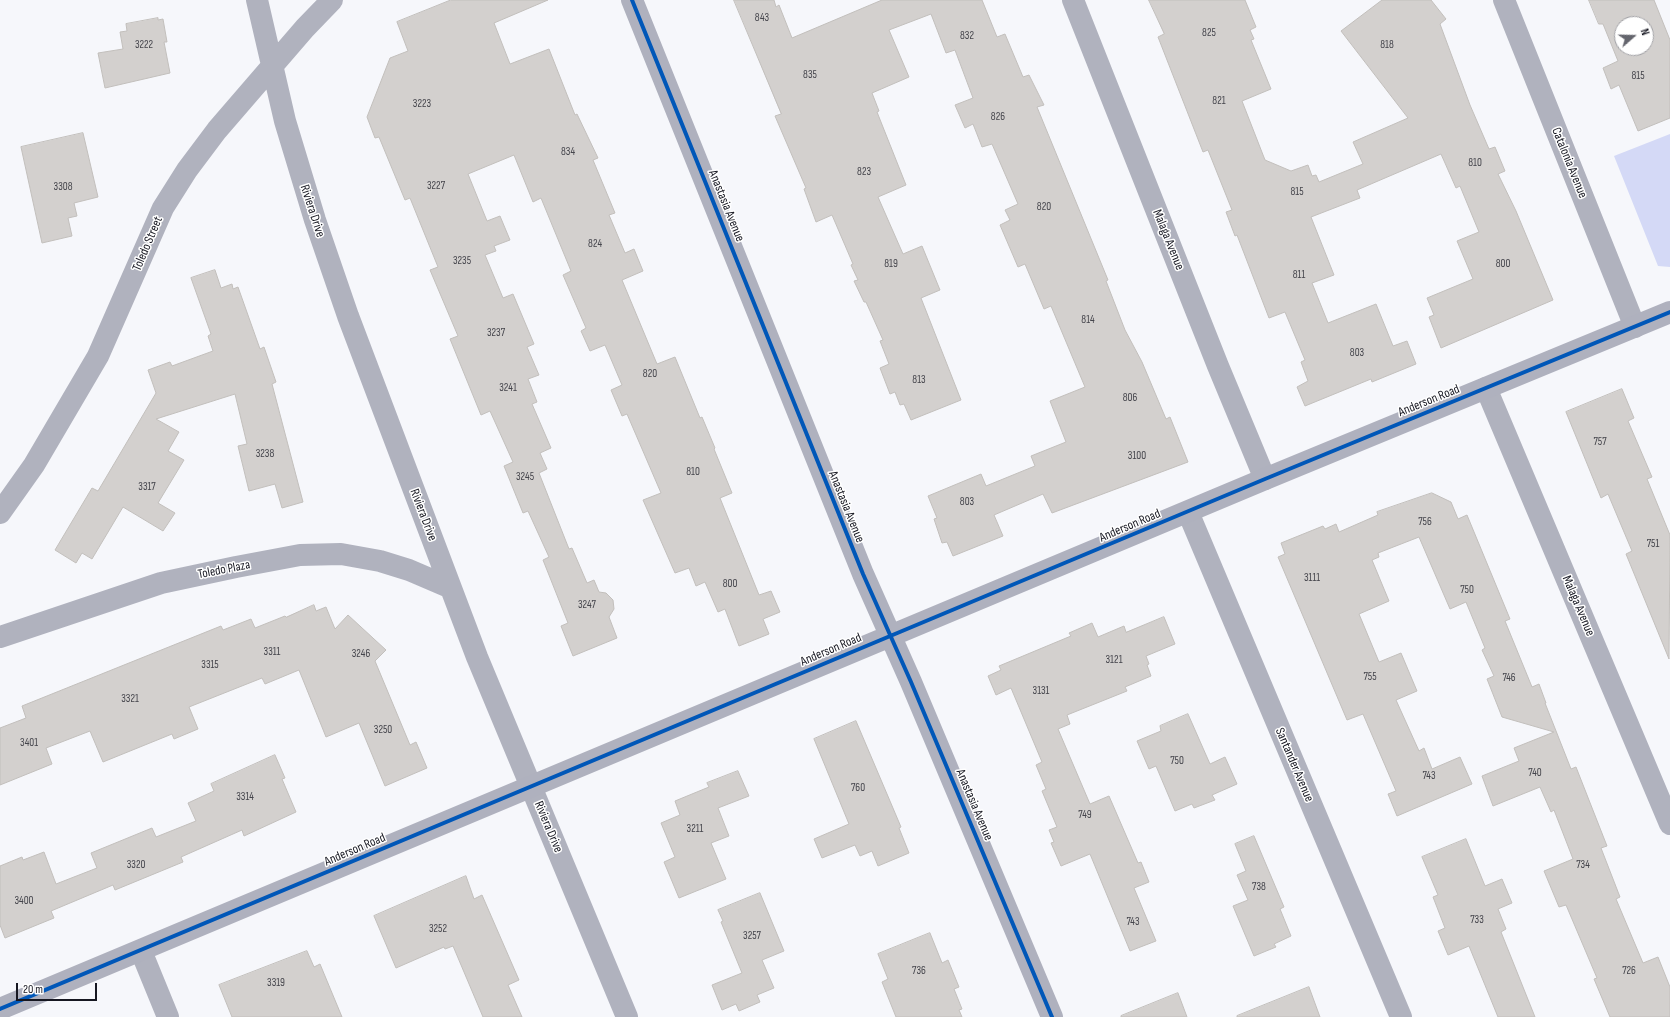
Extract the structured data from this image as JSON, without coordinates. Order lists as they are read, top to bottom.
{
  "streets": {
    "street": [
      "Catalonia Avenue",
      "Anastasia Avenue",
      "Riviera Drive",
      "Malaga Avenue",
      "Toledo Street",
      "Anderson Road",
      "Toledo Plaza",
      "Santander Avenue"
    ]
  },
  "crossings": [
    ["Catalonia Avenue", "Anderson Road"],
    ["Anastasia Avenue", "Anderson Road"],
    ["Riviera Drive", "Toledo Street"],
    ["Riviera Drive", "Anderson Road"],
    ["Riviera Drive", "Toledo Plaza"],
    ["Malaga Avenue", "Anderson Road"],
    ["Anderson Road", "Santander Avenue"]
  ],
  "house_numbers": [
    "843",
    "825",
    "832",
    "3222",
    "818",
    "835",
    "815",
    "821",
    "3223",
    "826",
    "834",
    "810",
    "823",
    "3227",
    "3308",
    "815",
    "820",
    "824",
    "3235",
    "819",
    "800",
    "811",
    "814",
    "3237",
    "803",
    "820",
    "813",
    "3241",
    "806",
    "757",
    "3238",
    "3100",
    "810",
    "3245",
    "3317",
    "803",
    "756",
    "751",
    "3111",
    "800",
    "750",
    "3247",
    "3311",
    "3246",
    "3121",
    "3315",
    "755",
    "746",
    "3131",
    "3321",
    "3250",
    "3401",
    "750",
    "740",
    "743",
    "760",
    "3314",
    "749",
    "3211",
    "3320",
    "734",
    "738",
    "3400",
    "733",
    "743",
    "3252",
    "3257",
    "736",
    "726",
    "3319"
  ],
  "scale_bar": "20 m",
  "north": "right"
}
